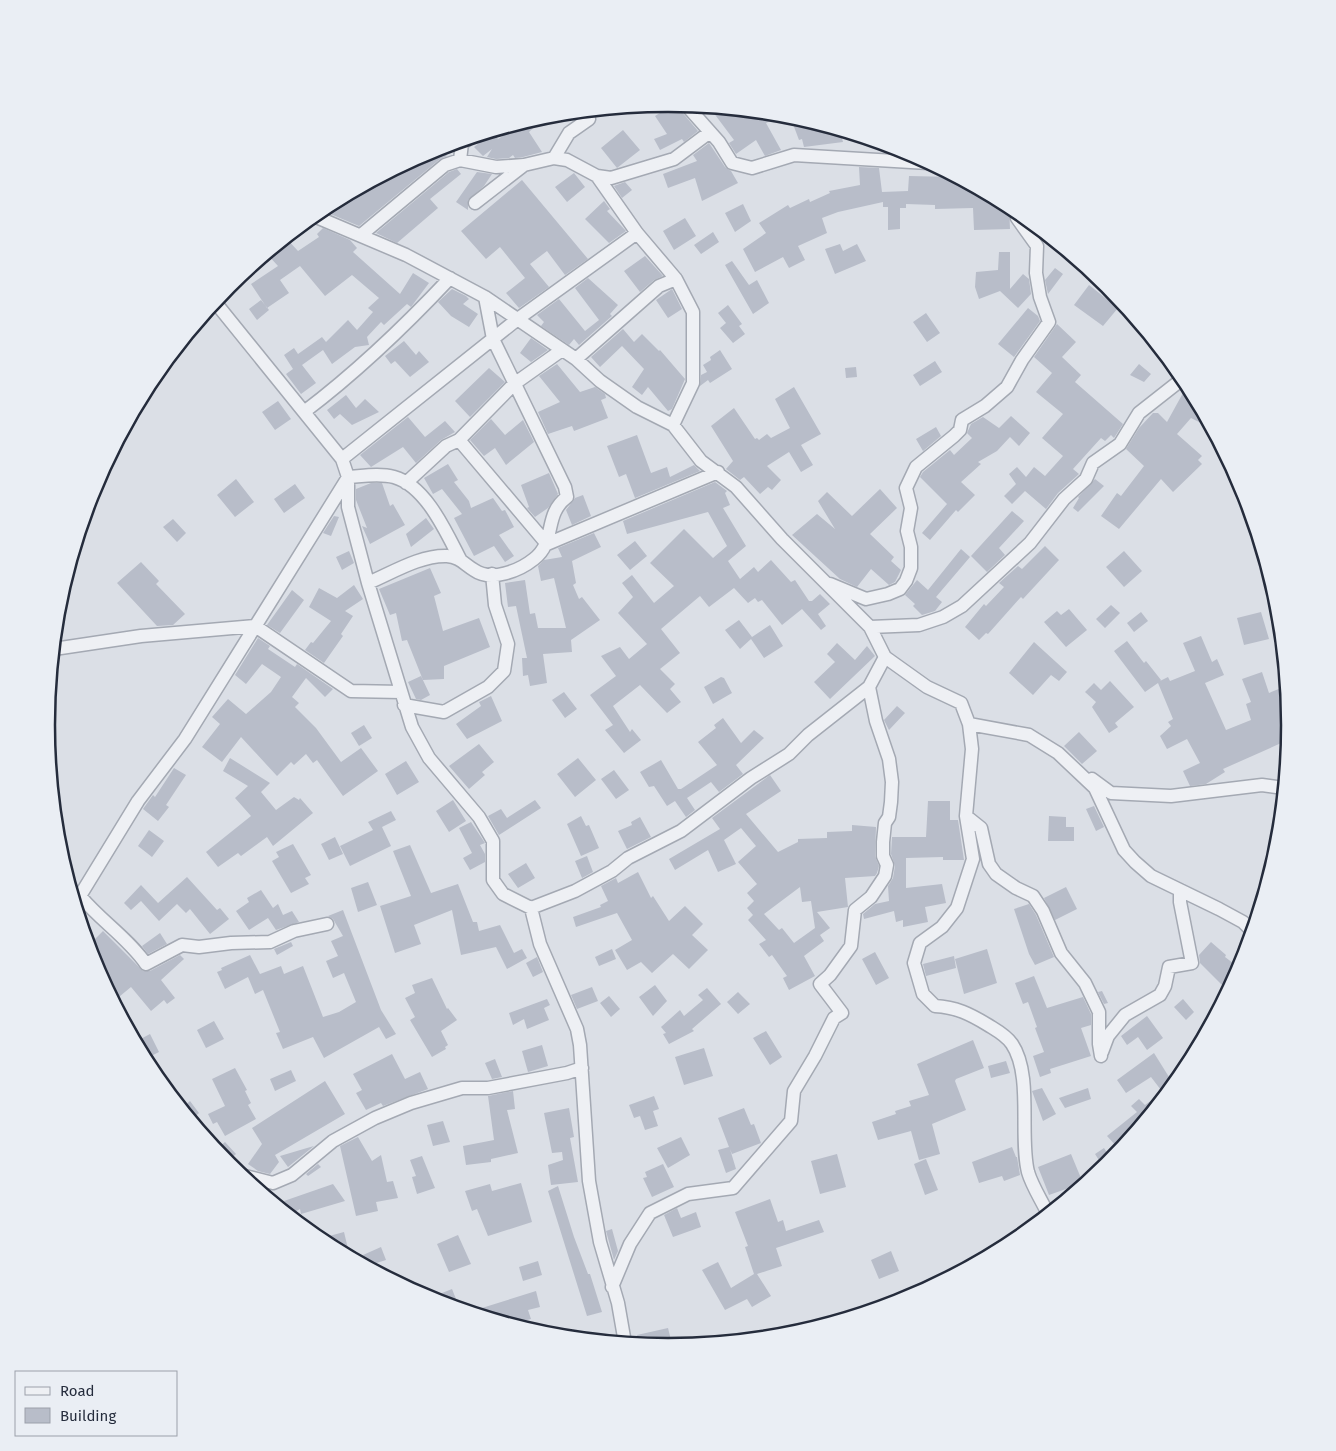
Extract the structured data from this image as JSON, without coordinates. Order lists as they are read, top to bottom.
{
  "legend": ["Road", "Building"]
}
